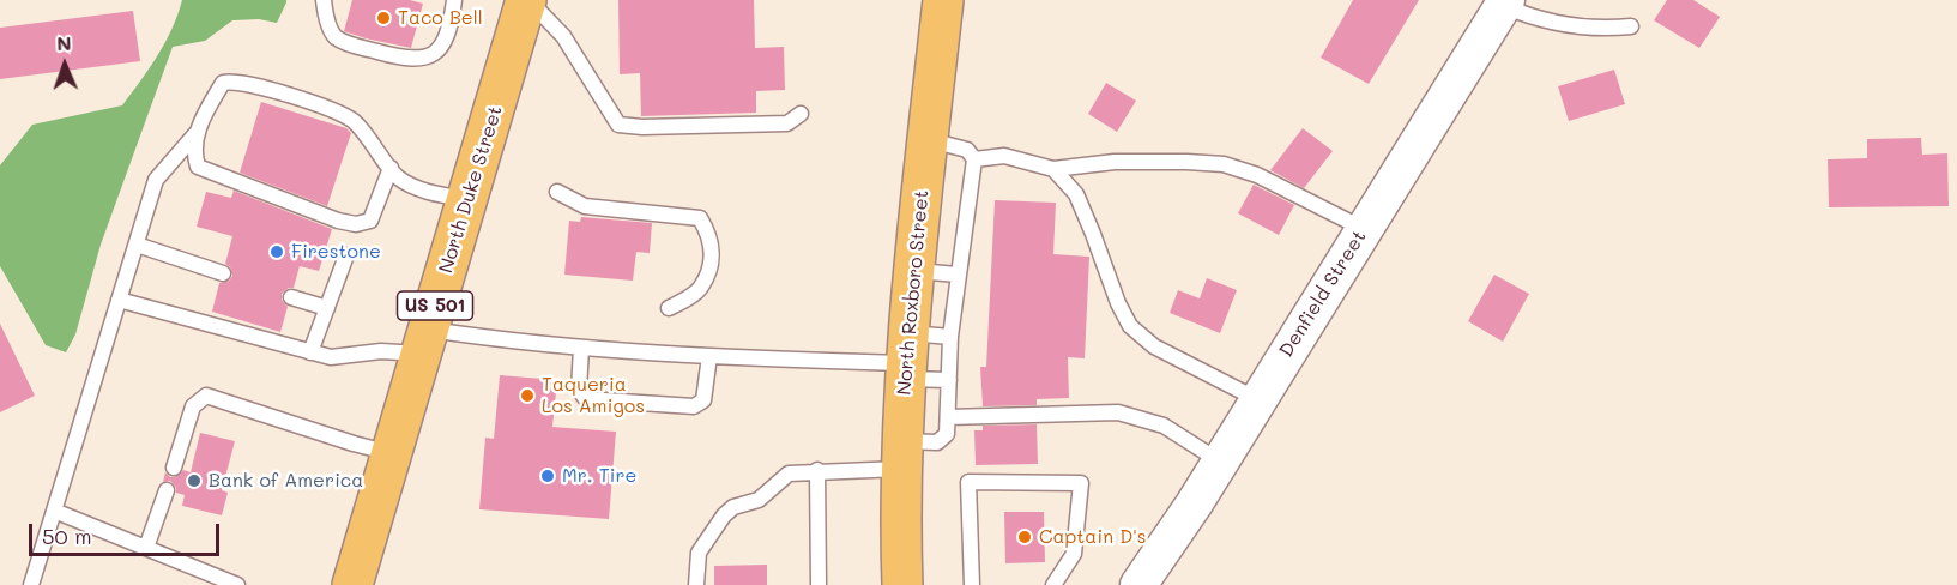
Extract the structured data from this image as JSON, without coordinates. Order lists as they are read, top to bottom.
{
  "streets": {
    "main road": ["North Duke Street", "North Roxboro Street", "US 501"],
    "street": ["Denfield Street"]
  },
  "places": [
    "Taco Bell",
    "Firestone",
    "Taqueria Los Amigos",
    "Mr. Tire",
    "Bank of America",
    "Captain D's"
  ],
  "scale_bar": "50 m",
  "north": "top"
}
